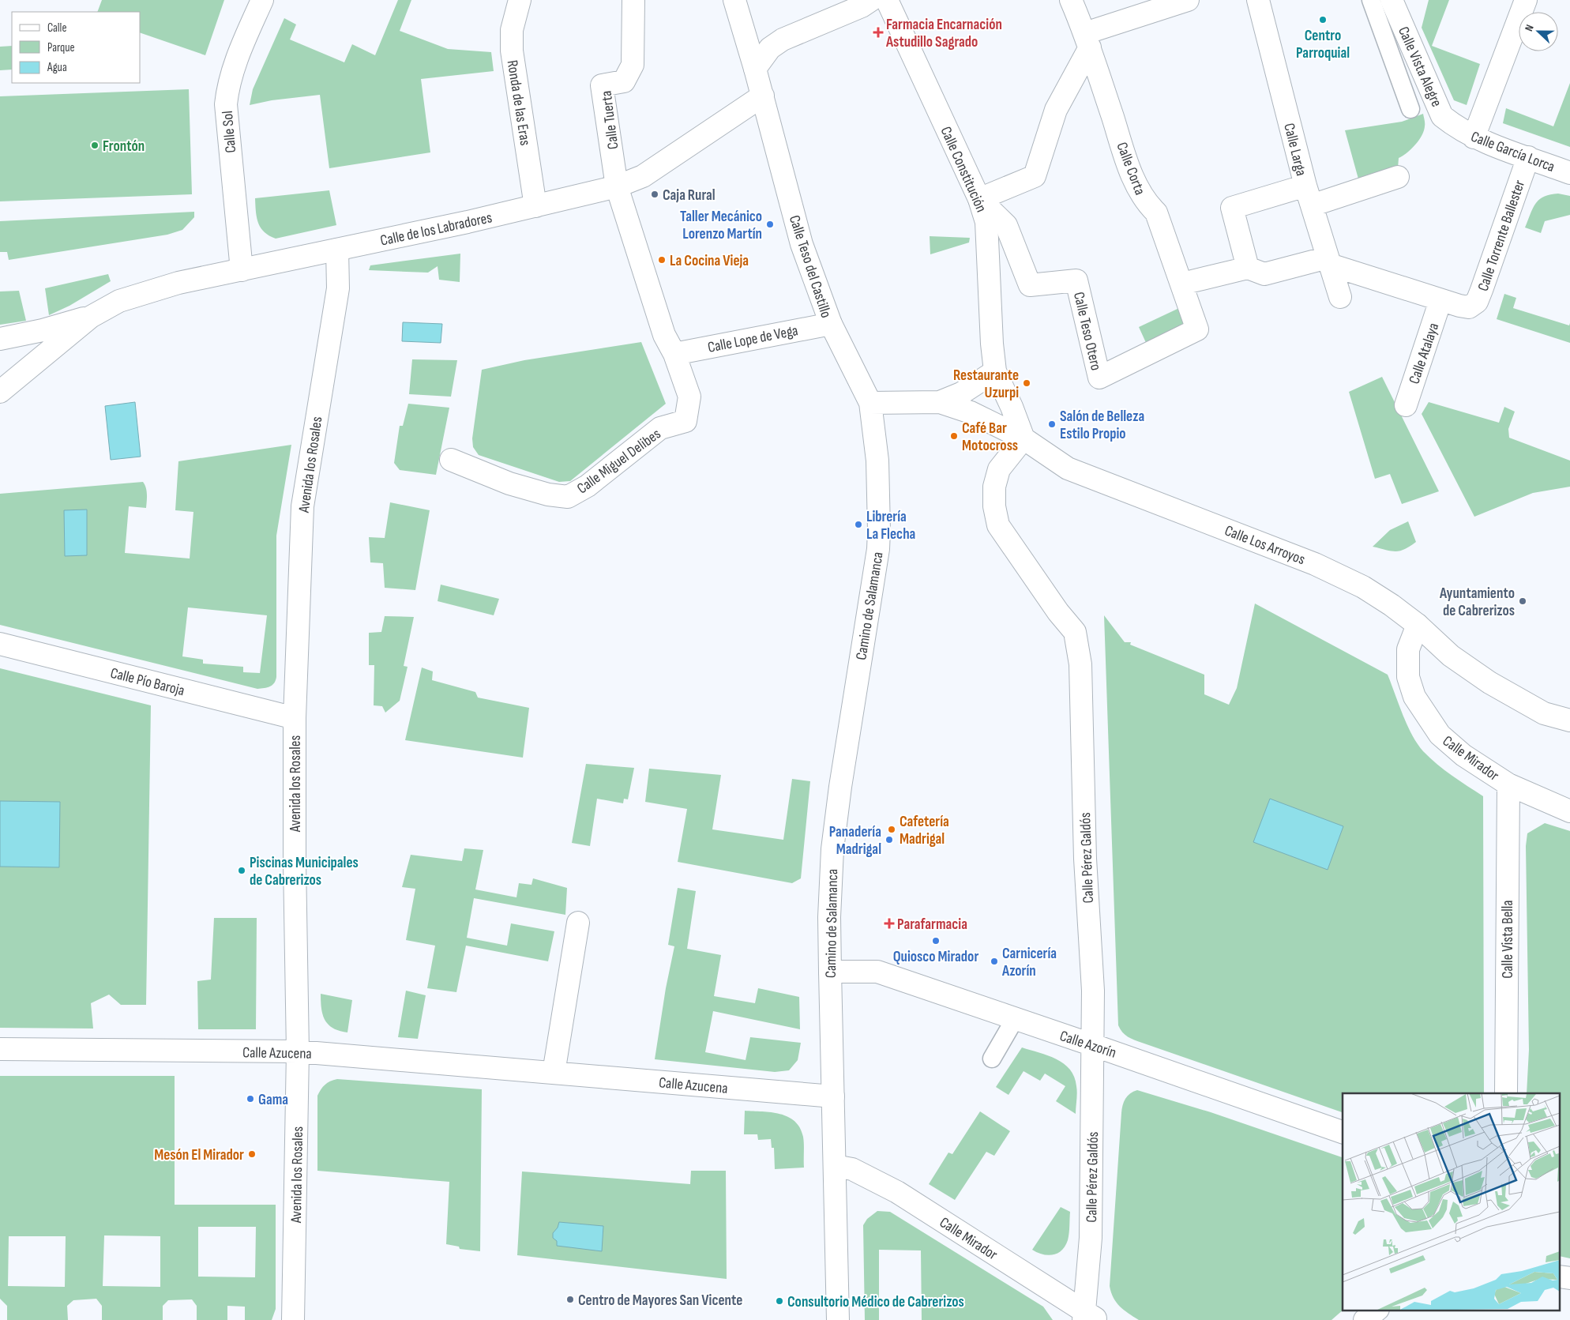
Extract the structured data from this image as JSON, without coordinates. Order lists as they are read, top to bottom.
{
  "streets": {
    "street": [
      "Calle Vista Alegre",
      "Ronda de las Eras",
      "Calle Tuerta",
      "Calle Sol",
      "Calle Larga",
      "Calle García Lorca",
      "Calle Corta",
      "Calle Constitución",
      "Calle de los Labradores",
      "Calle Torrente Ballester",
      "Calle Teso del Castillo",
      "Calle Teso Otero",
      "Calle Lope de Vega",
      "Calle Atalaya",
      "Calle Miguel Delibes",
      "Avenida los Rosales",
      "Calle Los Arroyos",
      "Camino de Salamanca",
      "Calle Pío Baroja",
      "Calle Mirador",
      "Calle Pérez Galdós",
      "Calle Vista Bella",
      "Calle Azorín",
      "Calle Azucena"
    ]
  },
  "crossings": [
    ["Calle Vista Alegre", "Calle García Lorca"],
    ["Ronda de las Eras", "Calle de los Labradores"],
    ["Calle Tuerta", "Calle de los Labradores"],
    ["Calle Tuerta", "Calle Miguel Delibes"],
    ["Calle Sol", "Calle de los Labradores"],
    ["Calle Larga", "Calle Torrente Ballester"],
    ["Calle García Lorca", "Calle Torrente Ballester"],
    ["Calle Corta", "Calle Teso Otero"],
    ["Calle Constitución", "Calle Teso Otero"],
    ["Calle Constitución", "Calle Los Arroyos"],
    ["Calle Constitución", "Calle Pérez Galdós"],
    ["Calle de los Labradores", "Calle Teso del Castillo"],
    ["Calle de los Labradores", "Calle Miguel Delibes"],
    ["Calle de los Labradores", "Avenida los Rosales"],
    ["Calle Torrente Ballester", "Calle Atalaya"],
    ["Calle Teso del Castillo", "Calle Lope de Vega"],
    ["Calle Teso del Castillo", "Calle Los Arroyos"],
    ["Calle Teso del Castillo", "Camino de Salamanca"],
    ["Calle Lope de Vega", "Calle Miguel Delibes"],
    ["Avenida los Rosales", "Calle Pío Baroja"],
    ["Avenida los Rosales", "Calle Azucena"],
    ["Calle Los Arroyos", "Calle Mirador"],
    ["Calle Los Arroyos", "Calle Pérez Galdós"],
    ["Camino de Salamanca", "Calle Mirador"],
    ["Camino de Salamanca", "Calle Azorín"],
    ["Camino de Salamanca", "Calle Azucena"],
    ["Calle Mirador", "Calle Pérez Galdós"],
    ["Calle Mirador", "Calle Vista Bella"],
    ["Calle Pérez Galdós", "Calle Azorín"]
  ],
  "places": {
    "other": [
      "Centro Parroquial",
      "Frontón",
      "Caja Rural",
      "Taller Mecánico Lorenzo Martín",
      "La Cocina Vieja",
      "Restaurante Uzurpi",
      "Salón de Belleza Estilo Propio",
      "Café Bar Motocross",
      "Librería La Flecha",
      "Ayuntamiento de Cabrerizos",
      "Cafetería Madrigal",
      "Panadería Madrigal",
      "Piscinas Municipales de Cabrerizos",
      "Quiosco Mirador",
      "Carnicería Azorín",
      "Gama",
      "Mesón El Mirador",
      "Centro de Mayores San Vicente",
      "Consultorio Médico de Cabrerizos"
    ],
    "health": ["Farmacia Encarnación Astudillo Sagrado", "Parafarmacia"]
  },
  "legend": ["Calle", "Parque", "Agua"],
  "north": "left"
}
